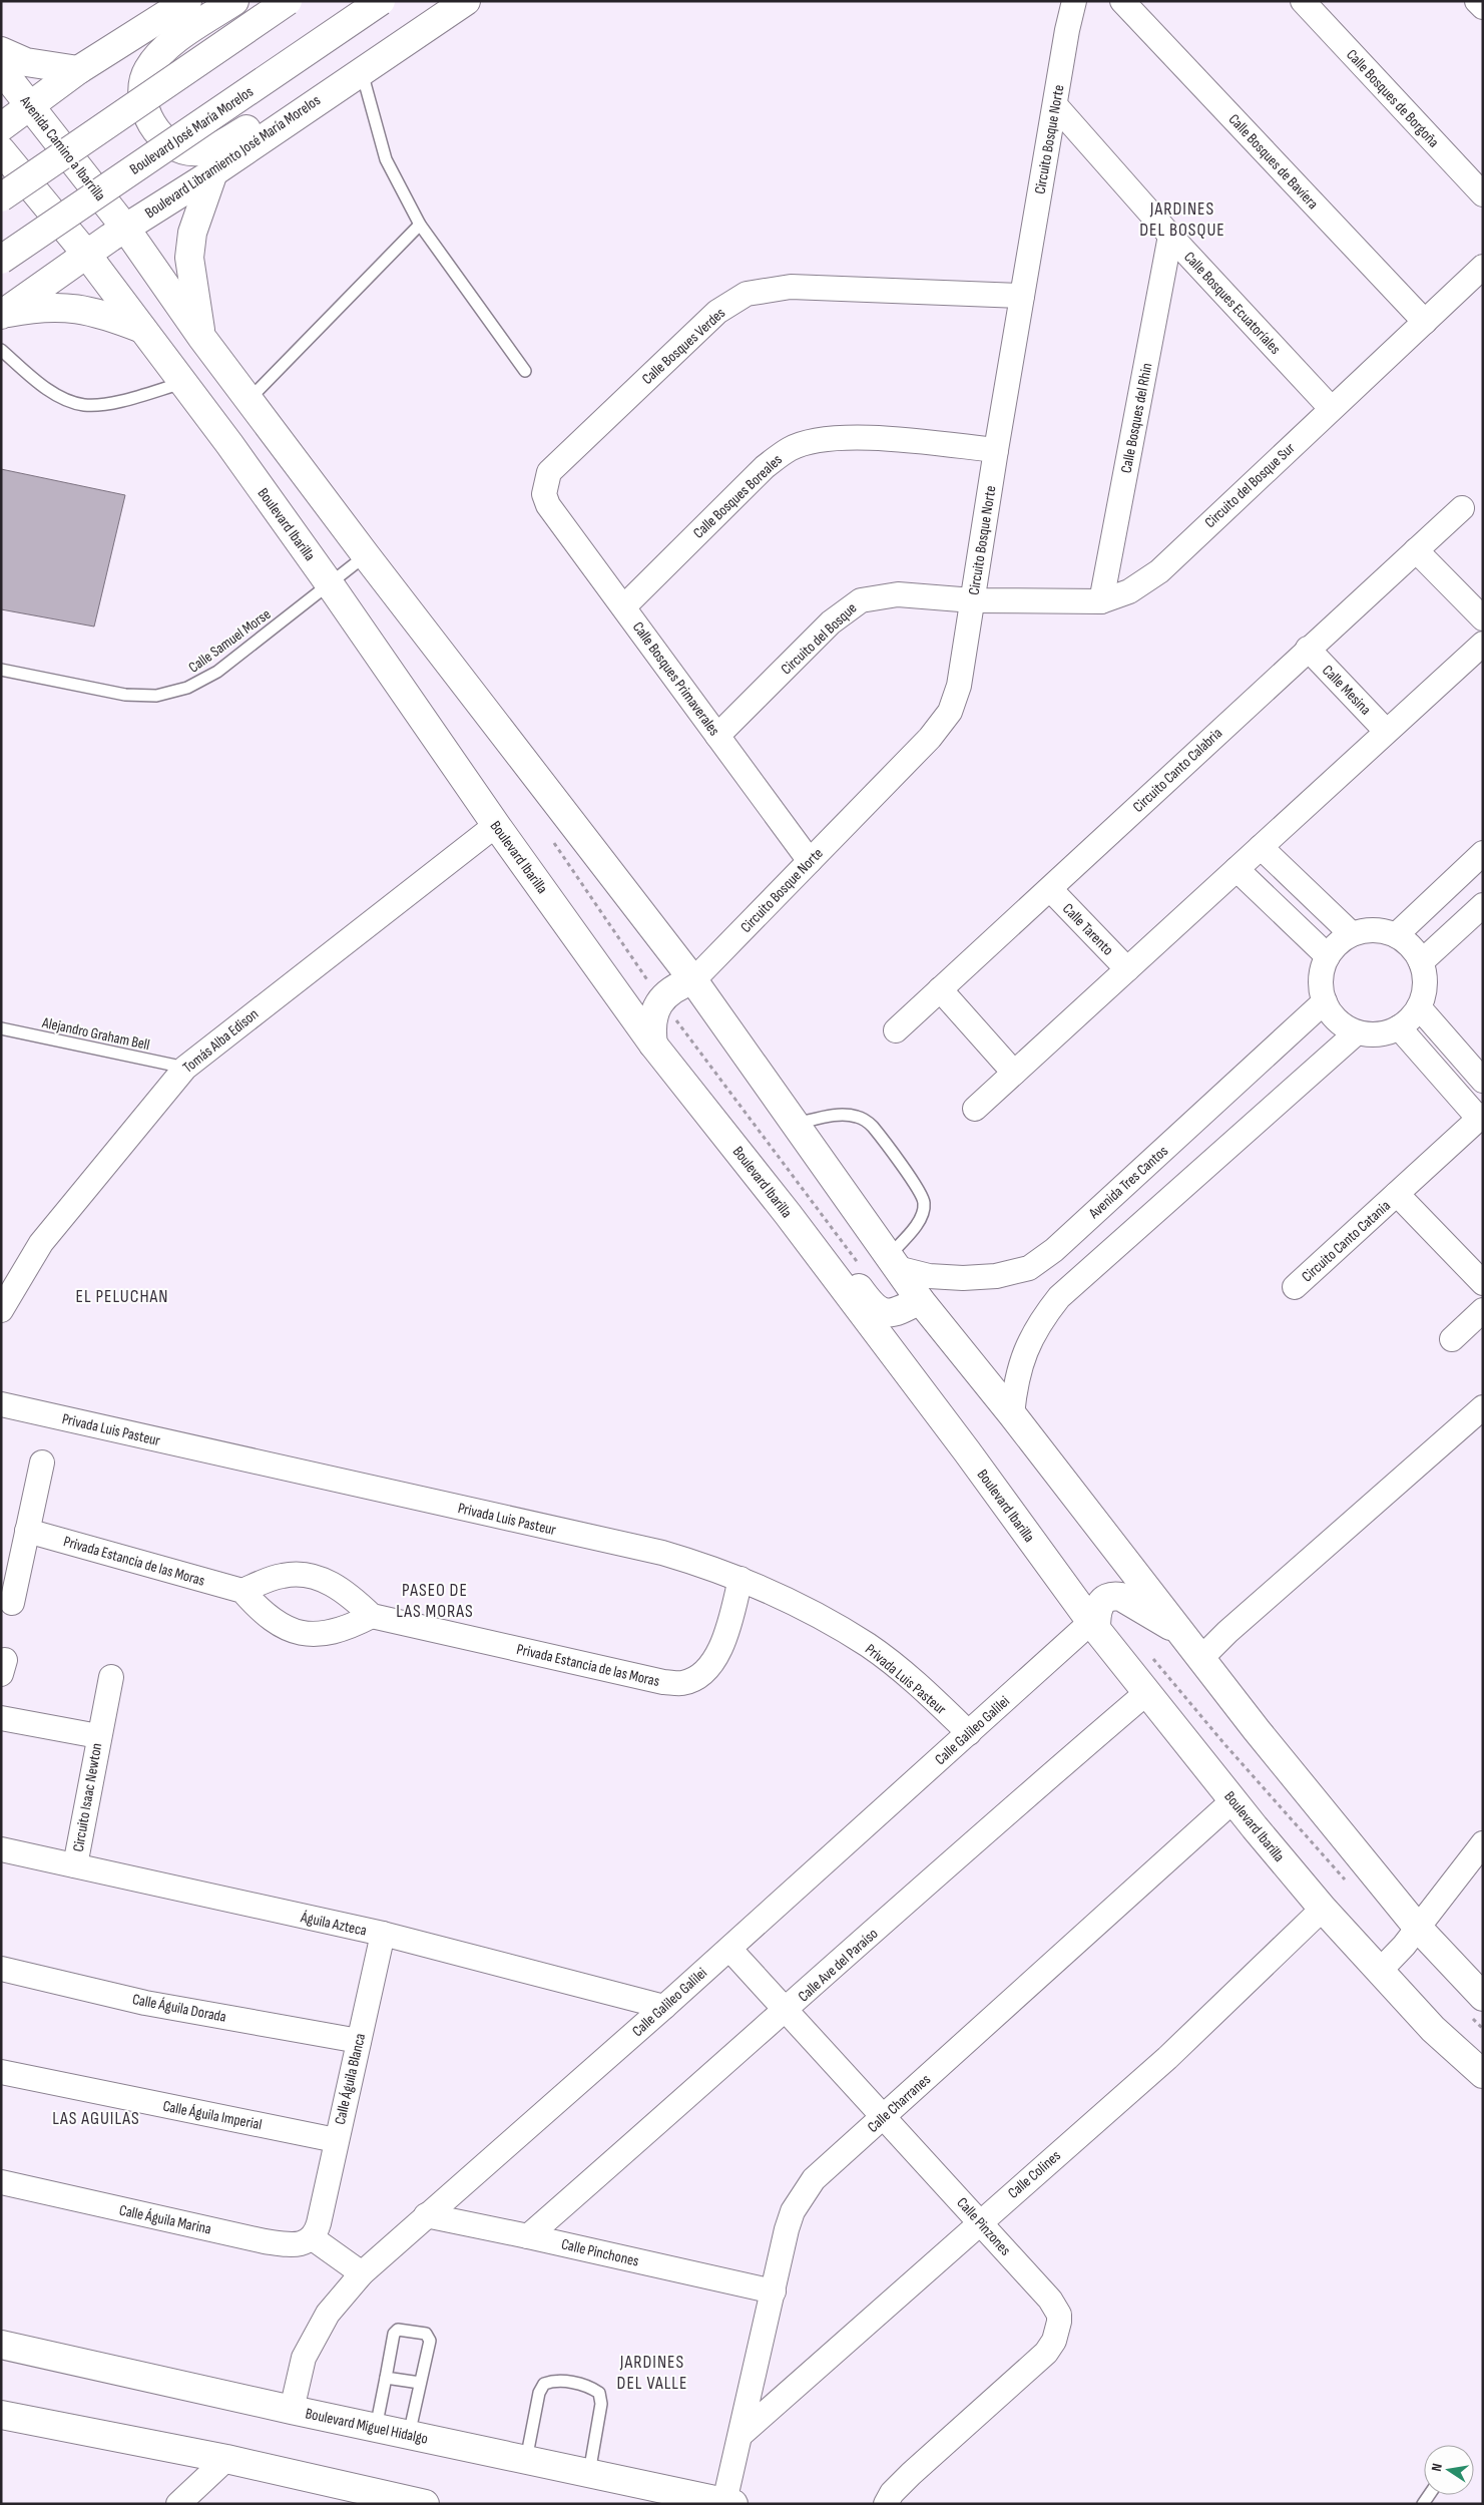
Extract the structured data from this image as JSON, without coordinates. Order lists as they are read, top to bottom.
{
  "streets": {
    "main road": [
      "Boulevard José María Morelos",
      "Avenida Camino a Ibarrilla",
      "Boulevard Libramiento José María Morelos",
      "Boulevard Ibarilla",
      "Boulevard Miguel Hidalgo"
    ],
    "street": [
      "Calle Bosques de Borgoña",
      "Circuito Bosque Norte",
      "Calle Bosques de Bavíera",
      "Calle Bosques Ecuatoríales",
      "Calle Bosques Verdes",
      "Calle Bosques del Rhin",
      "Circuito del Bosque Sur",
      "Calle Bosques Boreales",
      "Circuito del Bosque",
      "Calle Bosques Primaverales",
      "Calle Mesina",
      "Circuito Canto Calabria",
      "Calle Tarento",
      "Tomás Alba Edison",
      "Avenida Tres Cantos",
      "Circuito Canto Catania",
      "Privada Luis Pasteur",
      "Privada Estancia de las Moras",
      "Calle Galileo Galilei",
      "Circuito Isaac Newton",
      "Águila Azteca",
      "Calle Ave del Paraíso",
      "Calle Águila Dorada",
      "Calle Águila Blanca",
      "Calle Charranes",
      "Calle Águila Imperial",
      "Calle Colines",
      "Calle Águila Marina",
      "Calle Pinzones",
      "Calle Pinchones"
    ],
    "lane": ["Calle Samuel Morse", "Alejandro Graham Bell"]
  },
  "crossings": [
    ["Circuito Bosque Norte", "Calle Bosques Ecuatoríales"],
    ["Circuito Bosque Norte", "Calle Bosques Verdes"],
    ["Circuito Bosque Norte", "Circuito del Bosque Sur"],
    ["Circuito Bosque Norte", "Calle Bosques Boreales"],
    ["Circuito Bosque Norte", "Circuito del Bosque"],
    ["Circuito Bosque Norte", "Calle Bosques Primaverales"],
    ["Avenida Camino a Ibarrilla", "Boulevard Libramiento José María Morelos"],
    ["Boulevard Libramiento José María Morelos", "Boulevard Ibarilla"],
    ["Calle Bosques de Bavíera", "Circuito del Bosque Sur"],
    ["Calle Bosques Ecuatoríales", "Calle Bosques del Rhin"],
    ["Calle Bosques Ecuatoríales", "Circuito del Bosque Sur"],
    ["Calle Bosques Verdes", "Calle Bosques Primaverales"],
    ["Calle Bosques del Rhin", "Circuito del Bosque Sur"],
    ["Circuito del Bosque Sur", "Circuito del Bosque"],
    ["Calle Bosques Boreales", "Calle Bosques Primaverales"],
    ["Boulevard Ibarilla", "Calle Samuel Morse"],
    ["Boulevard Ibarilla", "Tomás Alba Edison"],
    ["Boulevard Ibarilla", "Calle Galileo Galilei"],
    ["Boulevard Ibarilla", "Calle Ave del Paraíso"],
    ["Boulevard Ibarilla", "Calle Charranes"],
    ["Boulevard Ibarilla", "Calle Colines"],
    ["Circuito del Bosque", "Calle Bosques Primaverales"],
    ["Calle Mesina", "Circuito Canto Calabria"],
    ["Circuito Canto Calabria", "Calle Tarento"],
    ["Alejandro Graham Bell", "Tomás Alba Edison"],
    ["Privada Luis Pasteur", "Privada Estancia de las Moras"],
    ["Privada Luis Pasteur", "Calle Galileo Galilei"],
    ["Calle Galileo Galilei", "Águila Azteca"],
    ["Calle Galileo Galilei", "Calle Pinzones"],
    ["Calle Galileo Galilei", "Calle Pinchones"],
    ["Calle Galileo Galilei", "Boulevard Miguel Hidalgo"],
    ["Circuito Isaac Newton", "Águila Azteca"],
    ["Águila Azteca", "Calle Águila Blanca"],
    ["Calle Ave del Paraíso", "Calle Pinzones"],
    ["Calle Ave del Paraíso", "Calle Pinchones"],
    ["Calle Águila Dorada", "Calle Águila Blanca"],
    ["Calle Águila Blanca", "Calle Águila Imperial"],
    ["Calle Águila Blanca", "Calle Águila Marina"],
    ["Calle Charranes", "Calle Colines"],
    ["Calle Charranes", "Calle Pinzones"],
    ["Calle Charranes", "Calle Pinchones"],
    ["Calle Charranes", "Boulevard Miguel Hidalgo"],
    ["Calle Colines", "Calle Pinzones"]
  ],
  "districts": [
    "JARDINES DEL BOSQUE",
    "EL PELUCHAN",
    "PASEO DE LAS MORAS",
    "LAS AGUILAS",
    "JARDINES DEL VALLE"
  ],
  "north": "left"
}
